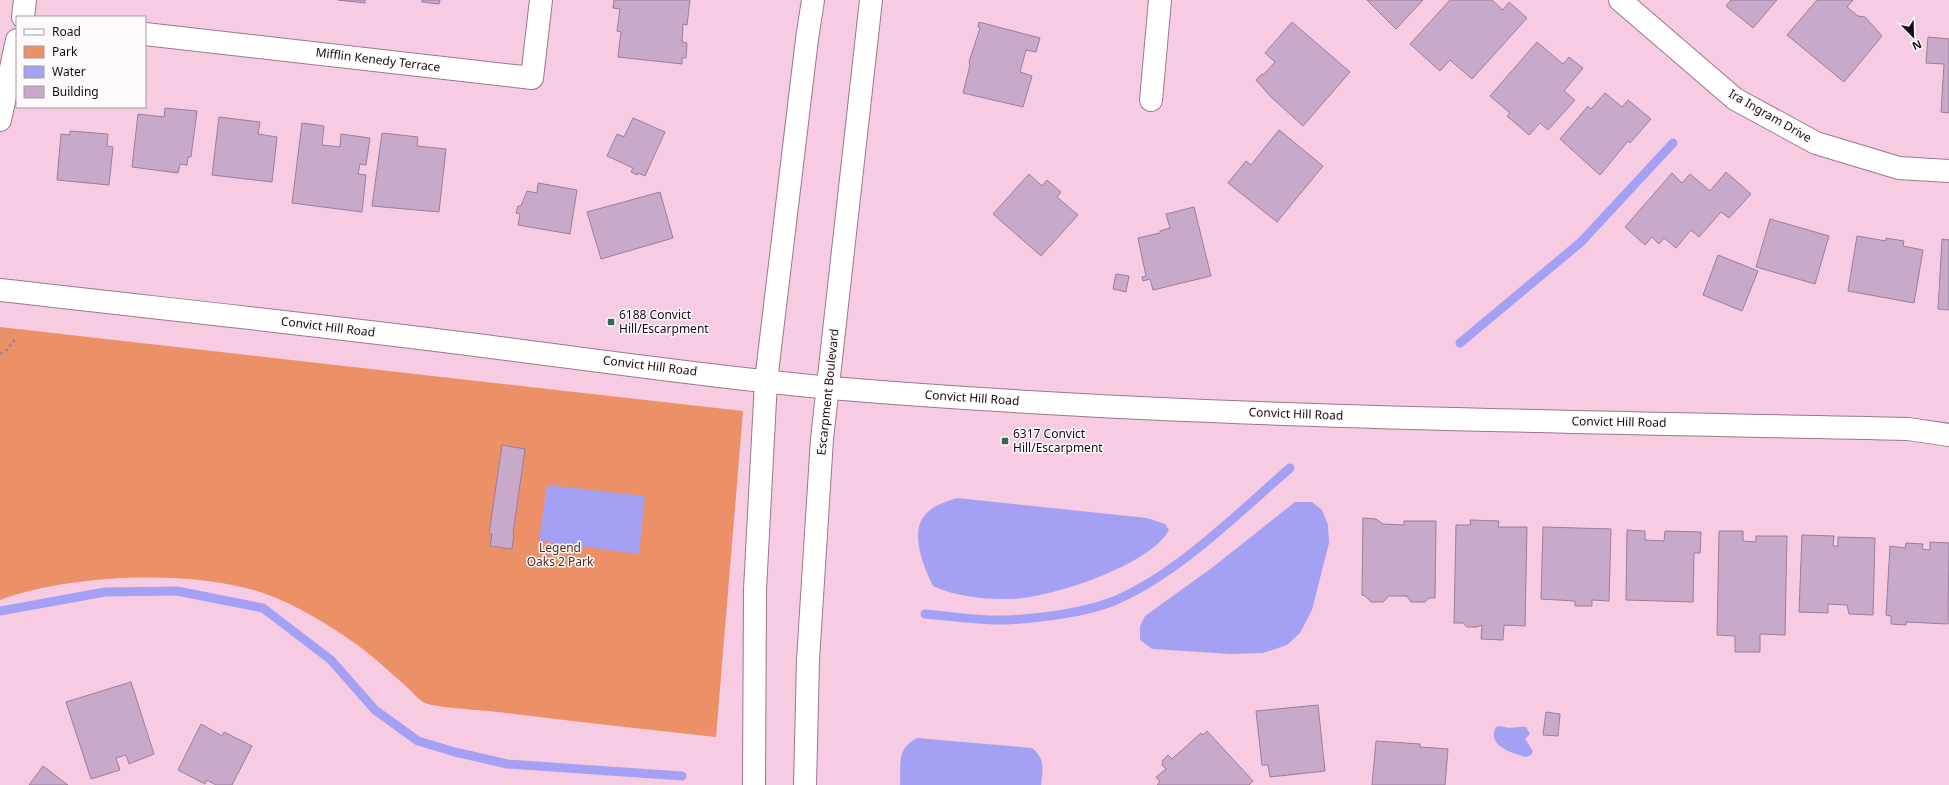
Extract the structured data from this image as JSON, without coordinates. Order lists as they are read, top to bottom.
{
  "streets": {
    "street": [
      "Mifflin Kenedy Terrace",
      "Ira Ingram Drive",
      "Convict Hill Road",
      "Escarpment Boulevard"
    ]
  },
  "crossings": [
    ["Convict Hill Road", "Escarpment Boulevard"]
  ],
  "parks": ["Legend Oaks 2 Park"],
  "places": {
    "transit": ["6188 Convict Hill/Escarpment", "6317 Convict Hill/Escarpment"]
  },
  "legend": [
    "Road",
    "Park",
    "Water",
    "Building"
  ],
  "north": "bottom right"
}
